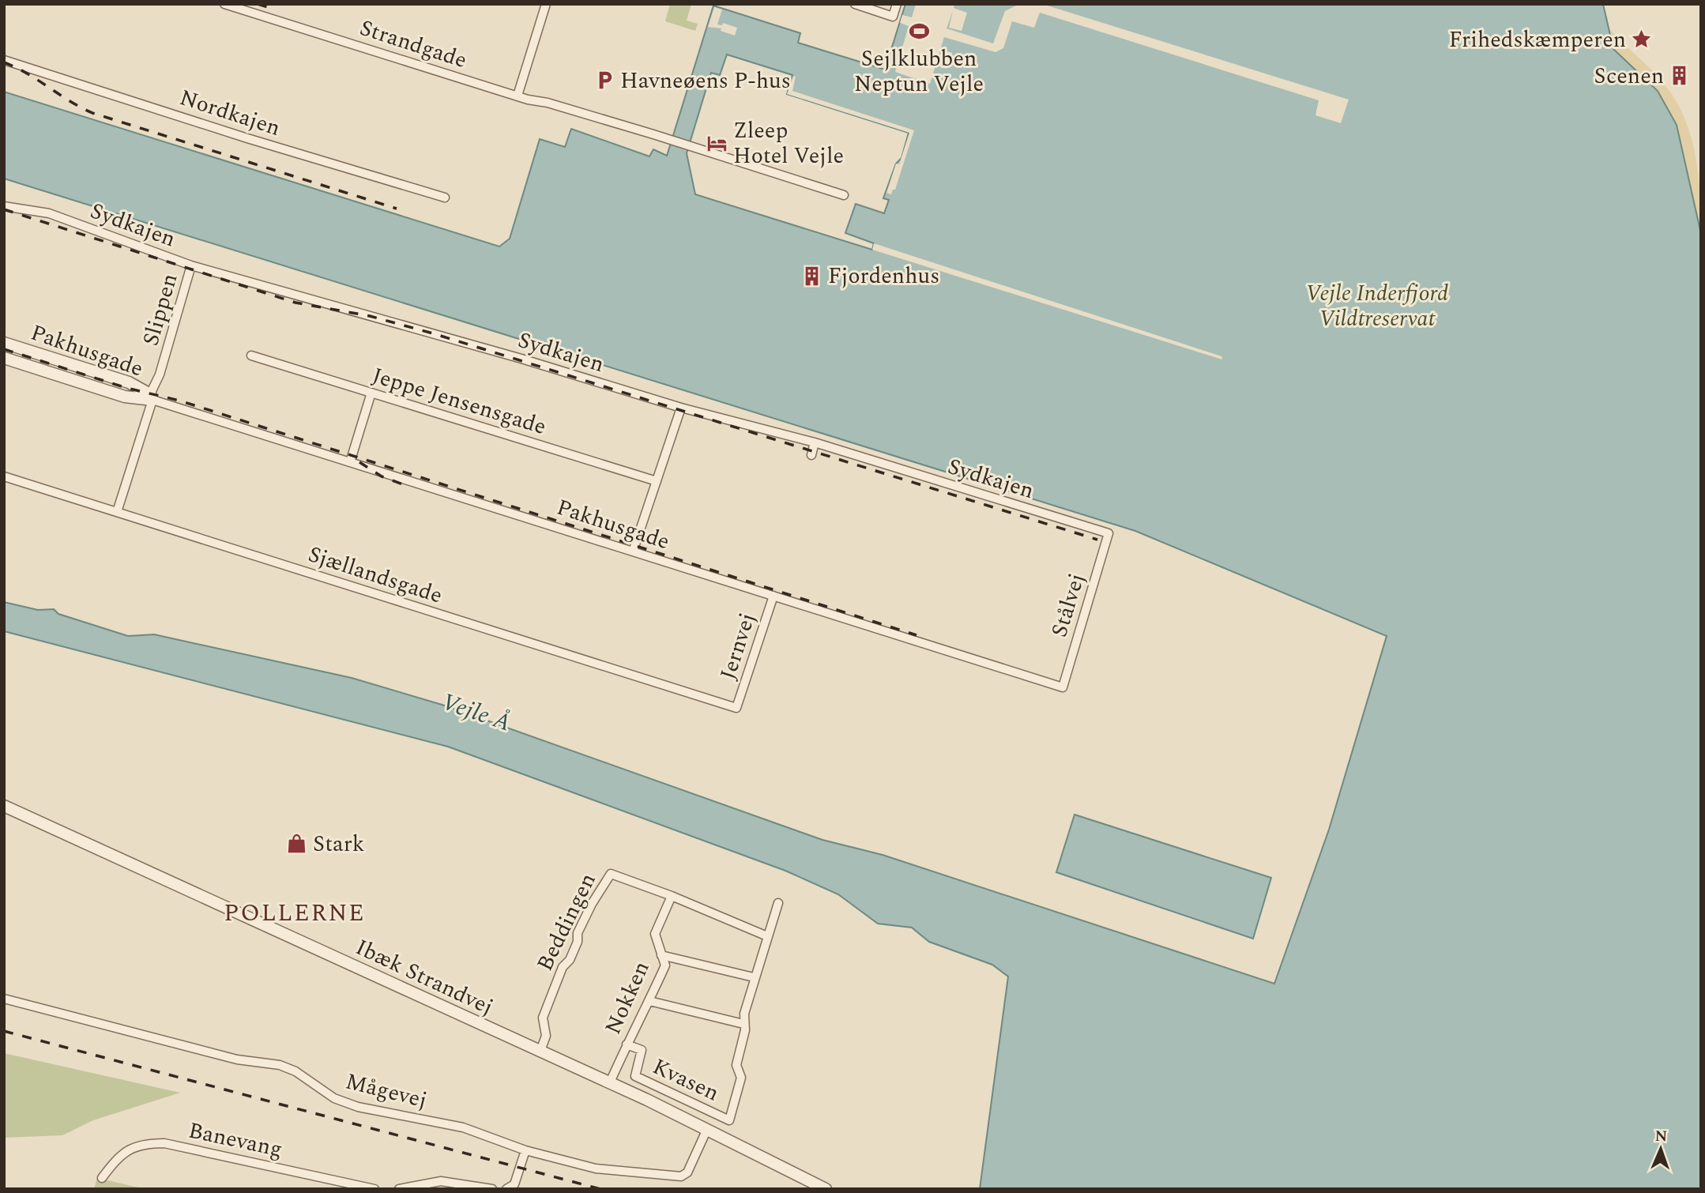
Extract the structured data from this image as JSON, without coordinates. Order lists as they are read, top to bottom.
{
  "streets": {
    "street": [
      "Strandgade",
      "Nordkajen",
      "Sydkajen",
      "Slippen",
      "Pakhusgade",
      "Jeppe Jensensgade",
      "Sjællandsgade",
      "Stålvej",
      "Jernvej",
      "Beddingen",
      "Ibæk Strandvej",
      "Nokken",
      "Kvasen",
      "Mågevej",
      "Banevang"
    ]
  },
  "crossings": [
    ["Sydkajen", "Slippen"],
    ["Sydkajen", "Stålvej"],
    ["Slippen", "Pakhusgade"],
    ["Slippen", "Sjællandsgade"],
    ["Pakhusgade", "Stålvej"],
    ["Pakhusgade", "Jernvej"],
    ["Sjællandsgade", "Jernvej"],
    ["Beddingen", "Ibæk Strandvej"],
    ["Beddingen", "Nokken"],
    ["Beddingen", "Kvasen"],
    ["Ibæk Strandvej", "Nokken"],
    ["Ibæk Strandvej", "Mågevej"],
    ["Nokken", "Kvasen"]
  ],
  "districts": ["POLLERNE"],
  "water": ["Vejle Å"],
  "parks": ["Vejle Inderfjord Vildtreservat"],
  "places": {
    "sports": ["Sejlklubben Neptun Vejle"],
    "place": ["Frihedskæmperen"],
    "building": ["Scenen", "Fjordenhus"],
    "parking": ["Havneøens P-hus"],
    "hotel": ["Zleep Hotel Vejle"],
    "shop": ["Stark"]
  },
  "north": "top"
}
